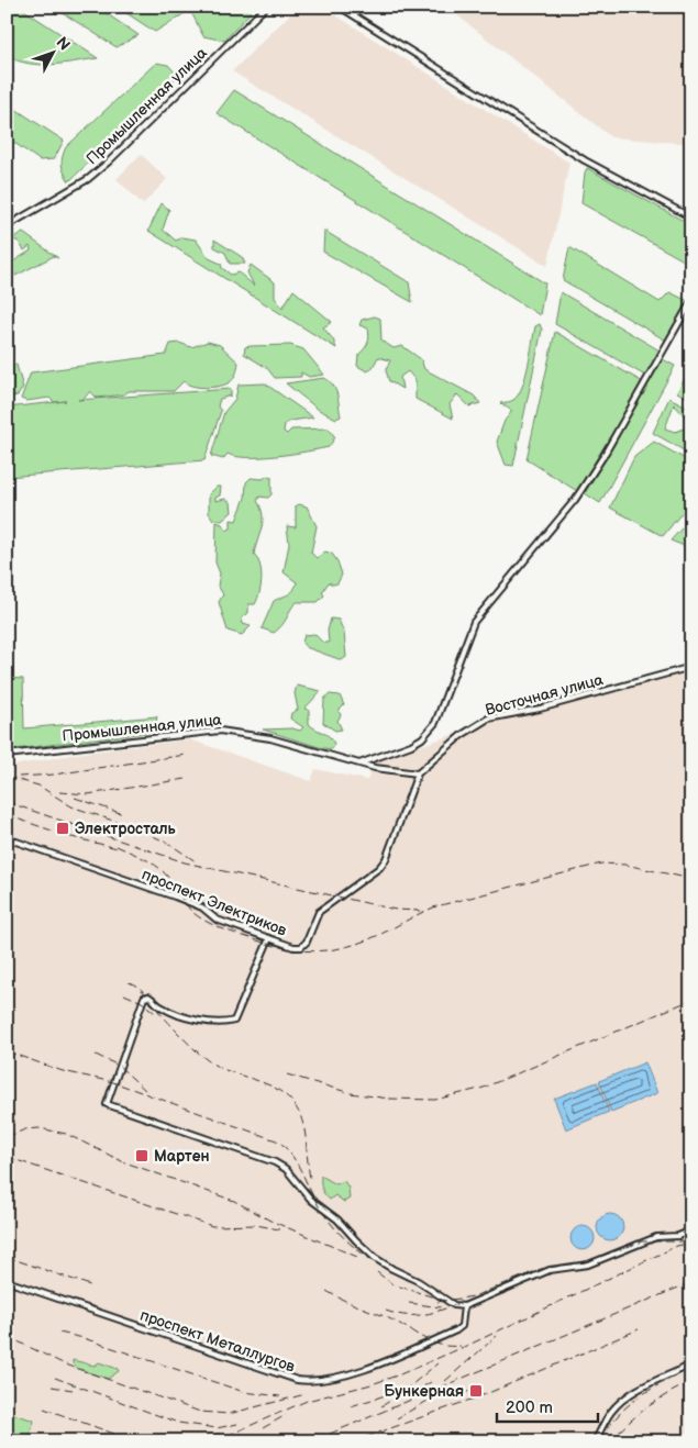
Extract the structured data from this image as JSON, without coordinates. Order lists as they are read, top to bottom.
{
  "streets": {
    "street": [
      "Промышленная улица",
      "Восточная улица",
      "проспект Электриков",
      "проспект Металлургов"
    ]
  },
  "crossings": [
    ["Промышленная улица", "Восточная улица"],
    ["Промышленная улица", "проспект Электриков"],
    ["Восточная улица", "проспект Электриков"]
  ],
  "places": {
    "transit": ["Электросталь", "Мартен", "Бункерная"]
  },
  "scale_bar": "200 m",
  "north": "top right"
}
